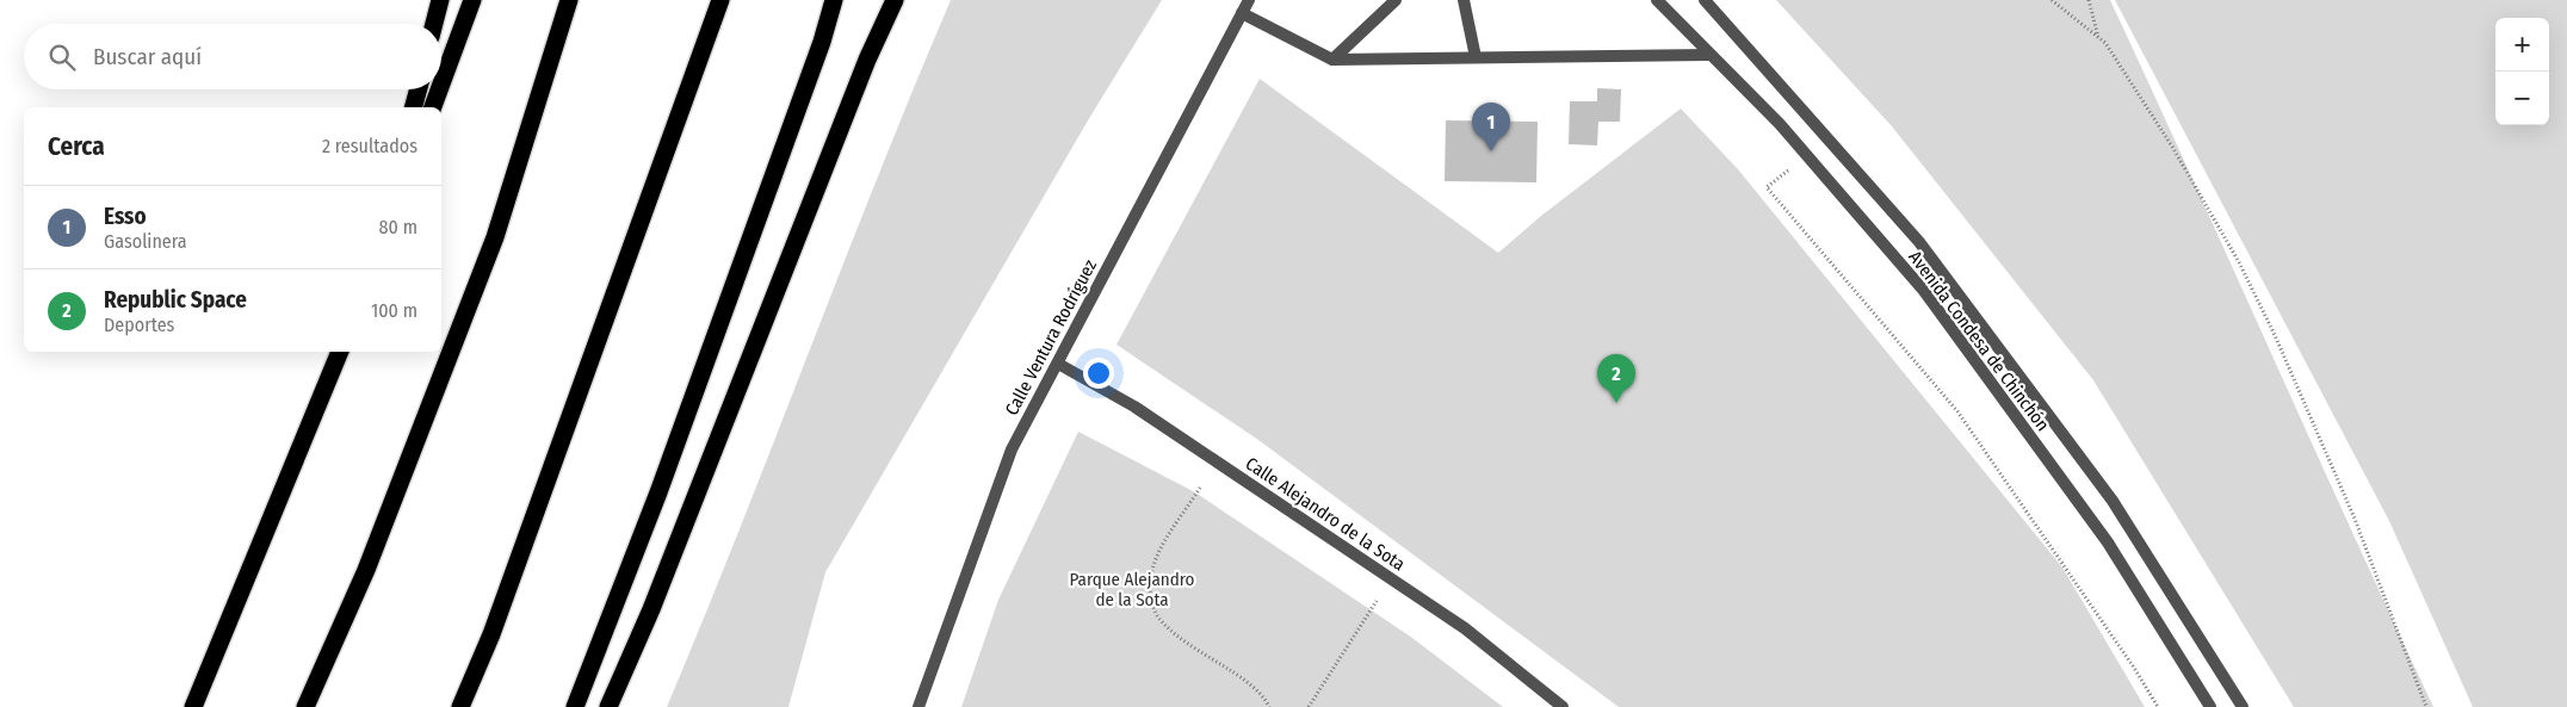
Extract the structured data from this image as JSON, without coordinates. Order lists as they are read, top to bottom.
{
  "streets": {
    "street": ["Calle Ventura Rodríguez", "Avenida Condesa de Chinchón", "Calle Alejandro de la Sota"]
  },
  "crossings": [
    ["Calle Ventura Rodríguez", "Calle Alejandro de la Sota"]
  ],
  "parks": ["Parque Alejandro de la Sota"],
  "page": {
    "map_buttons": ["+", "−"],
    "search": "Buscar aquí",
    "pins": ["1", "2"],
    "heading": ["Cerca", "2 resultados"],
    "list": [
      {
        "mark": "1",
        "name": "Esso",
        "note": "Gasolinera",
        "value": "80 m"
      },
      {
        "mark": "2",
        "name": "Republic Space",
        "note": "Deportes",
        "value": "100 m"
      }
    ]
  }
}
